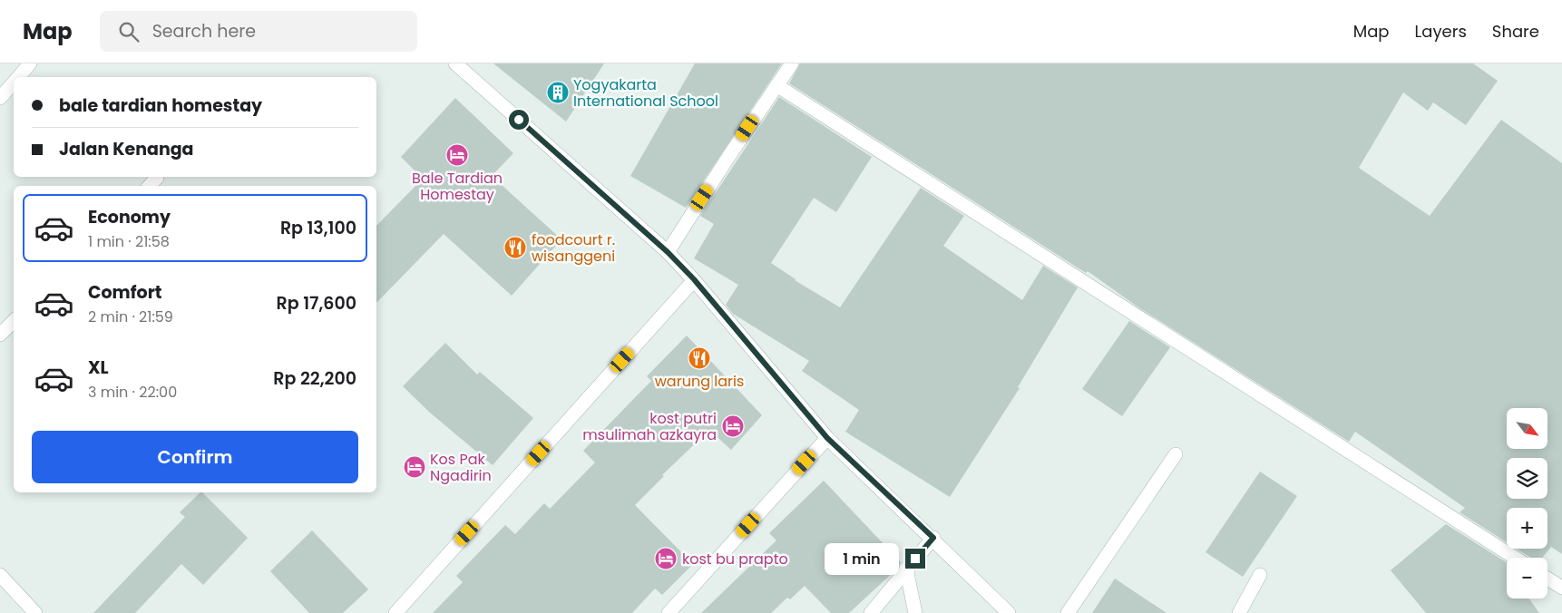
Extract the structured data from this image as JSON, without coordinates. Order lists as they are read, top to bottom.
{
  "places": {
    "building": ["Yogyakarta International School"],
    "hotel": [
      "Bale Tardian Homestay",
      "kost putri msulimah azkayra",
      "Kos Pak Ngadirin",
      "kost bu prapto"
    ],
    "restaurant": ["foodcourt r. wisanggeni", "warung laris"]
  },
  "north": "bottom right",
  "page": {
    "header": "Map",
    "search": "Search here",
    "nav": ["Map", "Layers", "Share"],
    "banner": ["bale tardian homestay", "Jalan Kenanga"],
    "list": [
      {
        "name": "Economy",
        "note": "1 min · 21:58",
        "value": "Rp 13,100"
      },
      {
        "name": "Comfort",
        "note": "2 min · 21:59",
        "value": "Rp 17,600"
      },
      {
        "name": "XL",
        "note": "3 min · 22:00",
        "value": "Rp 22,200"
      }
    ],
    "map_buttons": ["+", "−"],
    "buttons": "Confirm",
    "bubble": "1 min"
  }
}
